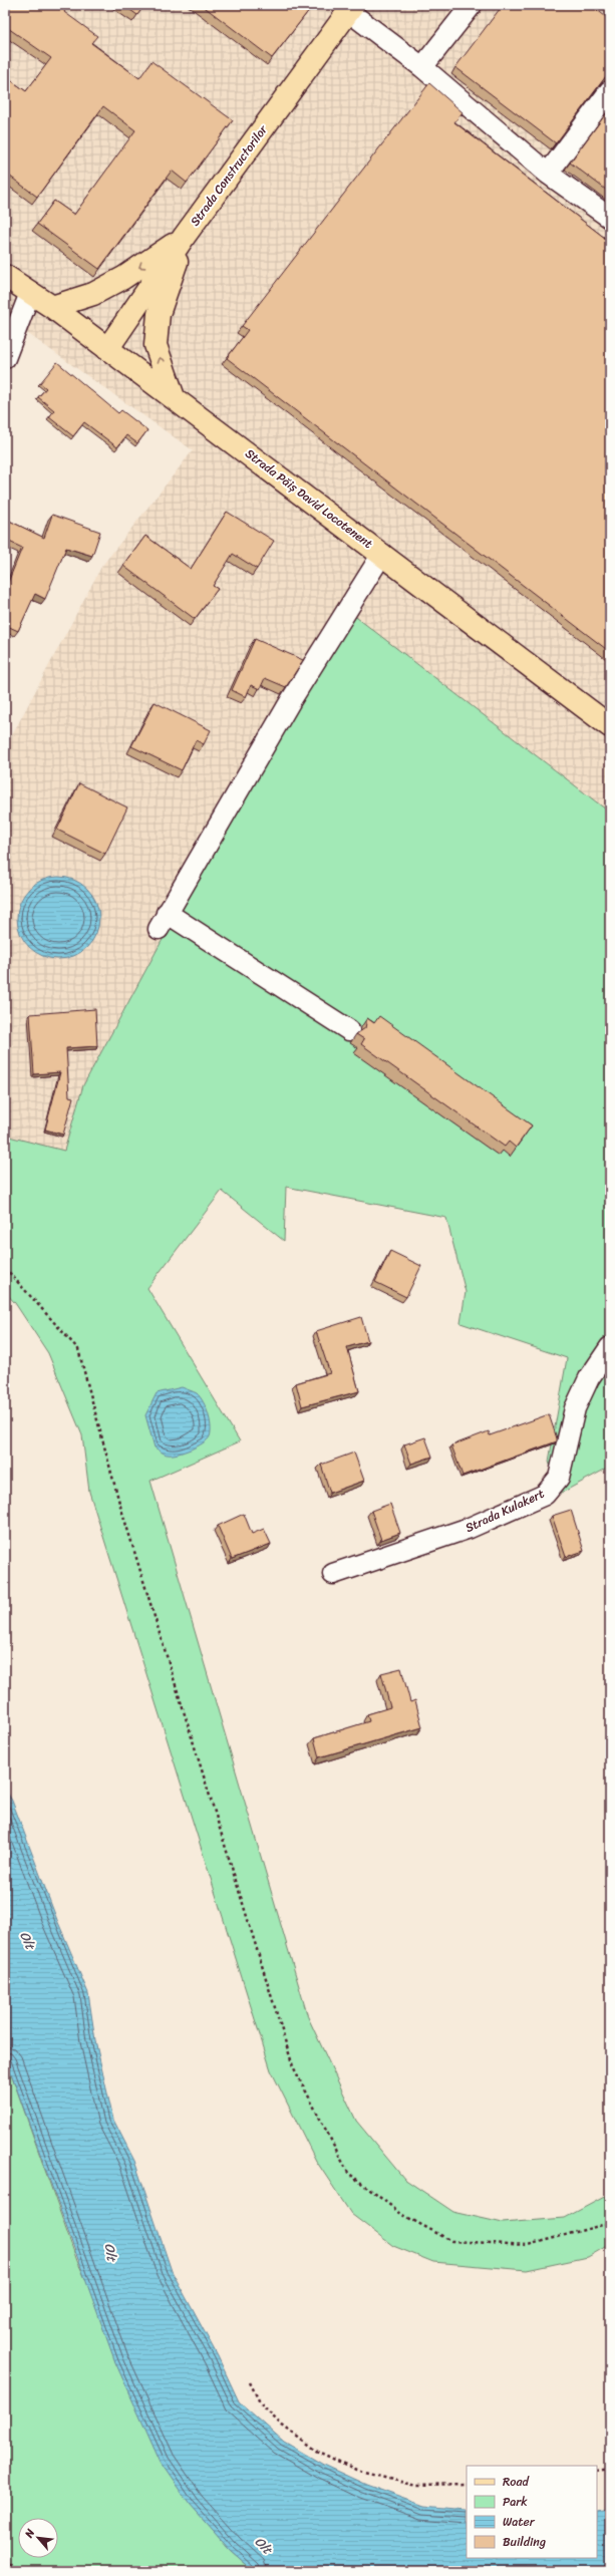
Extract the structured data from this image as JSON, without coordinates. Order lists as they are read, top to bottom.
{
  "streets": {
    "main road": ["Strada Constructorilor", "Strada Păiș David Locotenent"],
    "street": ["Strada Kulakert"]
  },
  "crossings": [
    ["Strada Constructorilor", "Strada Păiș David Locotenent"]
  ],
  "water": ["Olt"],
  "legend": [
    "Road",
    "Park",
    "Water",
    "Building"
  ],
  "north": "top left"
}
